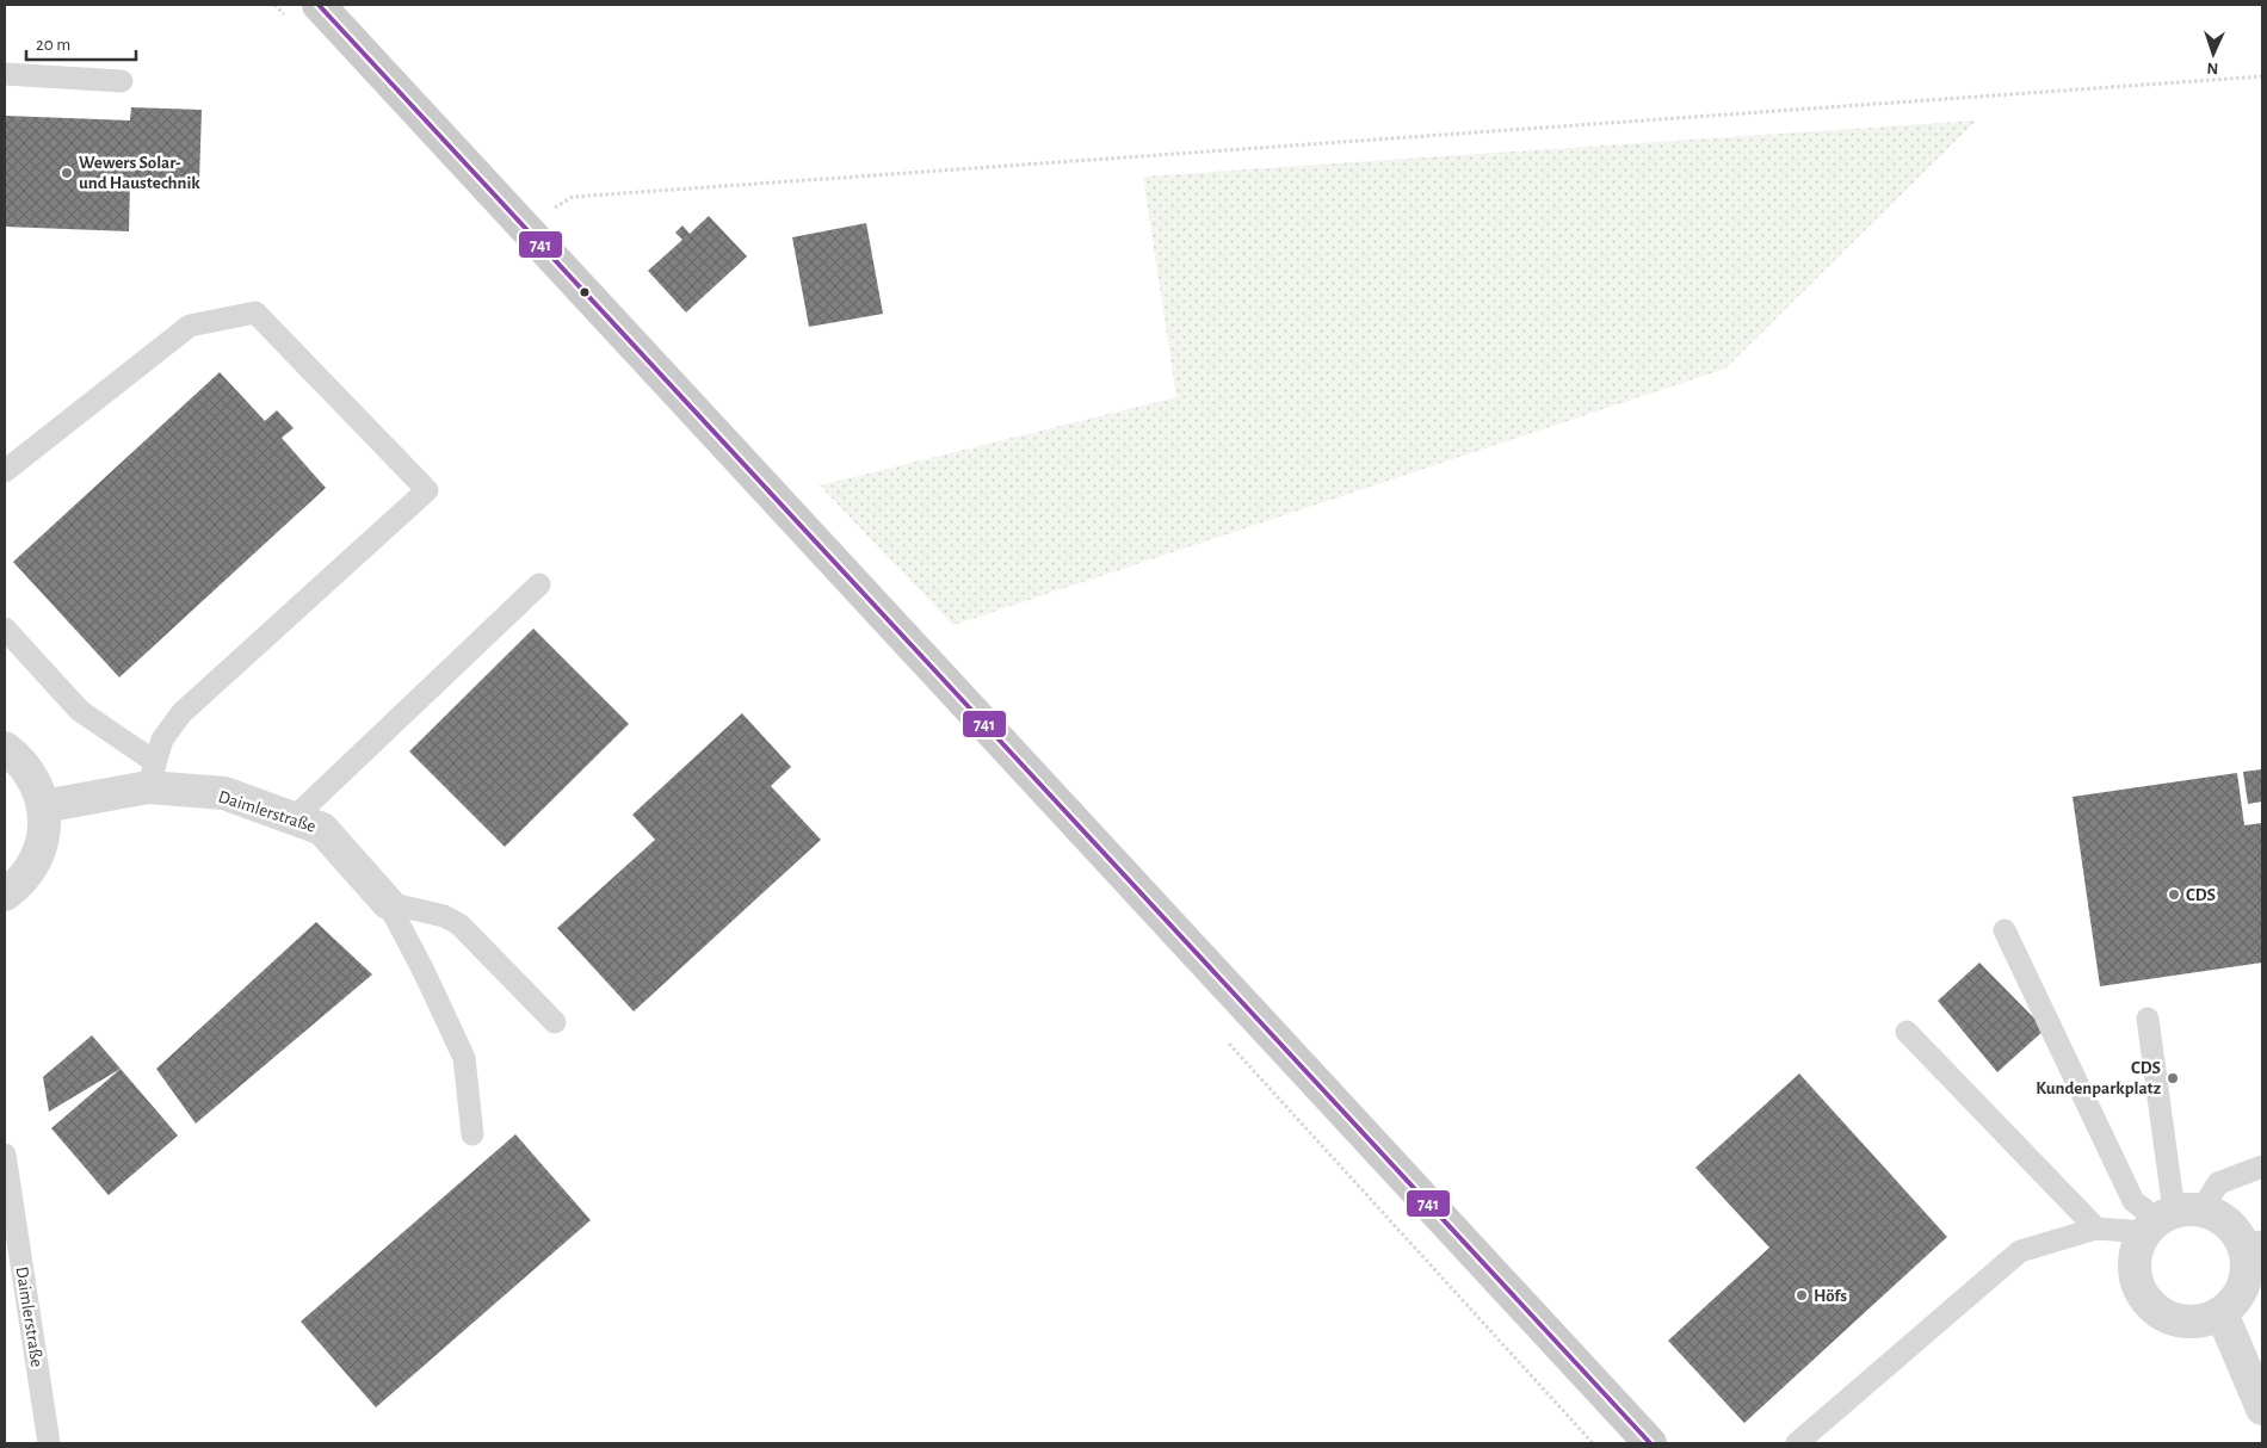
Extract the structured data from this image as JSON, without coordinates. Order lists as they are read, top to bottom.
{
  "streets": {
    "street": ["Daimlerstraße"]
  },
  "places": [
    "Wewers Solar- und Haustechnik",
    "CDS",
    "CDS Kundenparkplatz",
    "Höfs"
  ],
  "lines": ["transit line 741"],
  "scale_bar": "20 m",
  "north": "bottom"
}
